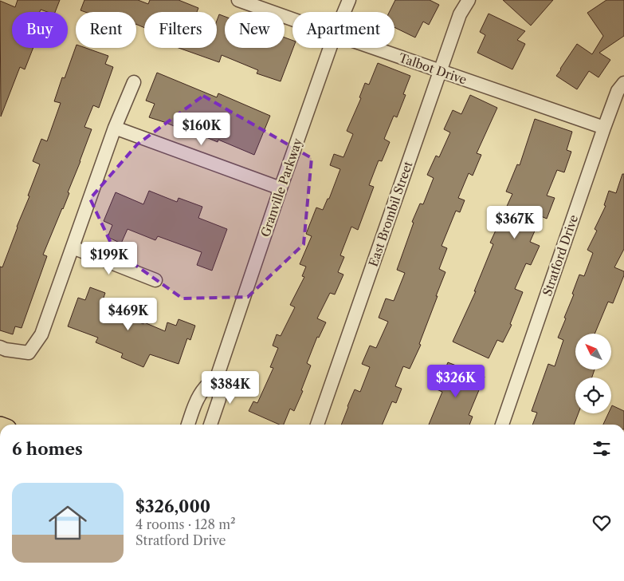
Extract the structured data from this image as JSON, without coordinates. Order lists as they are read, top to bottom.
{
  "streets": {
    "street": [
      "Talbot Drive",
      "Granville Parkway",
      "East Brombil Street",
      "Stratford Drive"
    ]
  },
  "crossings": [
    ["Talbot Drive", "East Brombil Street"],
    ["Talbot Drive", "Stratford Drive"]
  ],
  "north": "top left",
  "page": {
    "chip": [
      "Buy",
      "Rent",
      "Filters",
      "New",
      "Apartment"
    ],
    "price": [
      "$160K",
      "$367K",
      "$199K",
      "$469K",
      "$326K",
      "$384K"
    ],
    "heading": "6 homes",
    "list": [
      {
        "name": "$326,000",
        "note": "4 rooms · 128 m² · Stratford Drive"
      }
    ]
  }
}
